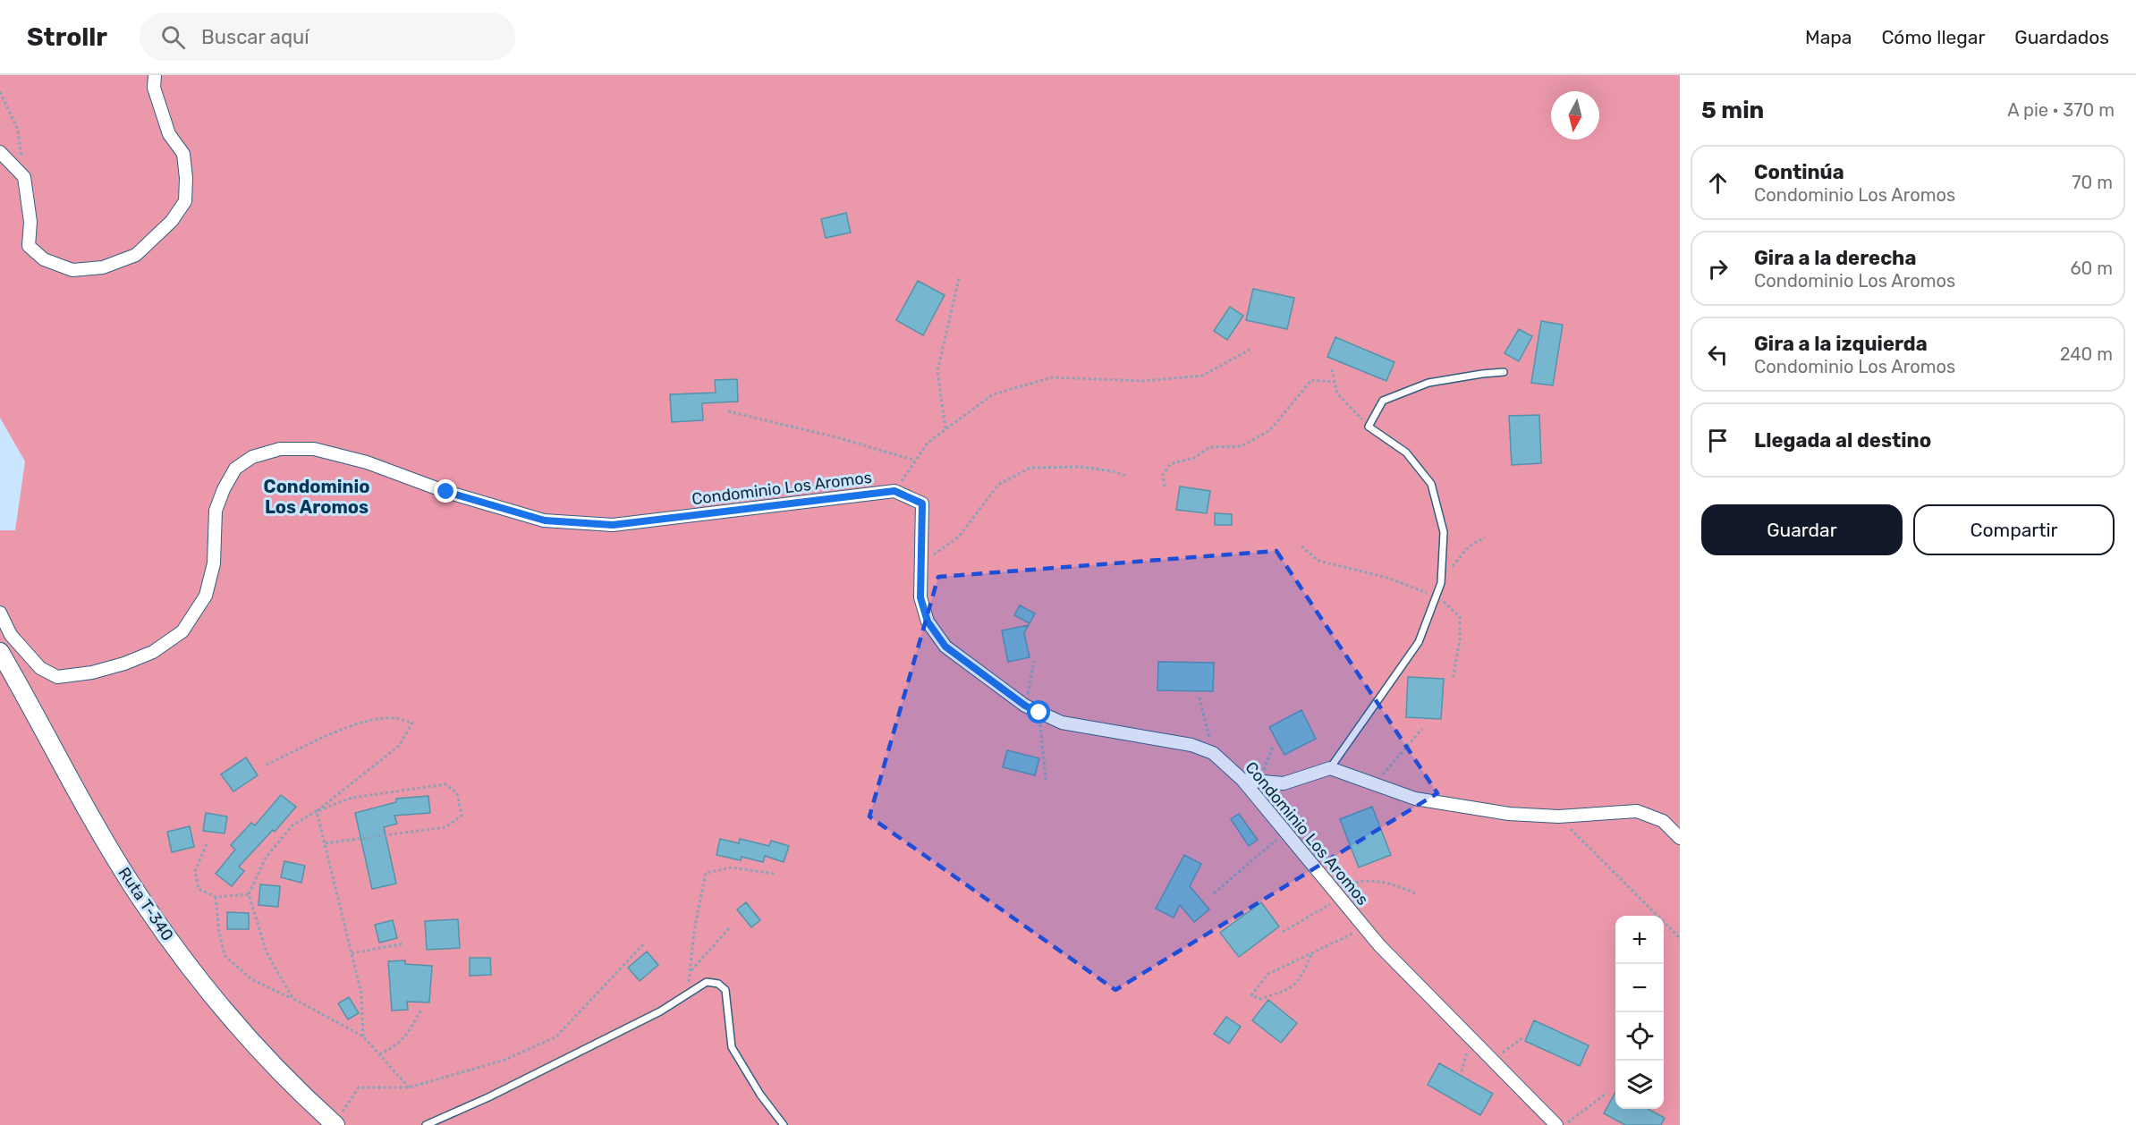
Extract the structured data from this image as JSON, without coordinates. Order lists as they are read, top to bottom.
{
  "streets": {
    "street": ["Condominio Los Aromos", "Ruta T-340"]
  },
  "districts": ["Condominio Los Aromos"],
  "north": "bottom",
  "page": {
    "header": "Strollr",
    "search": "Buscar aquí",
    "nav": ["Mapa", "Cómo llegar", "Guardados"],
    "heading": ["5 min", "A pie · 370 m"],
    "list": [
      ["Continúa", "Condominio Los Aromos", "70 m"],
      ["Gira a la derecha", "Condominio Los Aromos", "60 m"],
      ["Gira a la izquierda", "Condominio Los Aromos", "240 m"],
      "Llegada al destino"
    ],
    "buttons": ["Guardar", "Compartir"],
    "map_buttons": ["+", "−"]
  }
}
